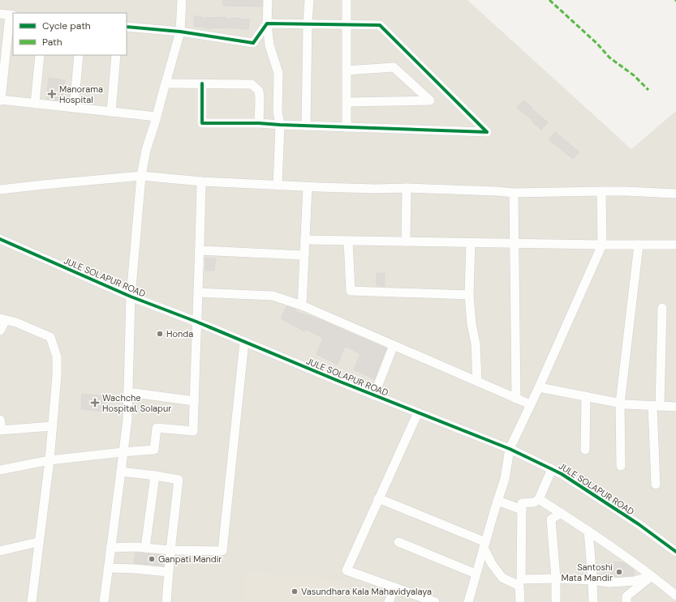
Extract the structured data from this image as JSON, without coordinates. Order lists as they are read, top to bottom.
{
  "streets": {
    "street": ["JULE SOLAPUR ROAD"]
  },
  "places": {
    "health": ["Manorama Hospital", "Wachche Hospital, Solapur"],
    "other": [
      "Honda",
      "Ganpati Mandir",
      "Santoshi Mata Mandir",
      "Vasundhara Kala Mahavidyalaya"
    ]
  },
  "legend": ["Cycle path", "Path"]
}
